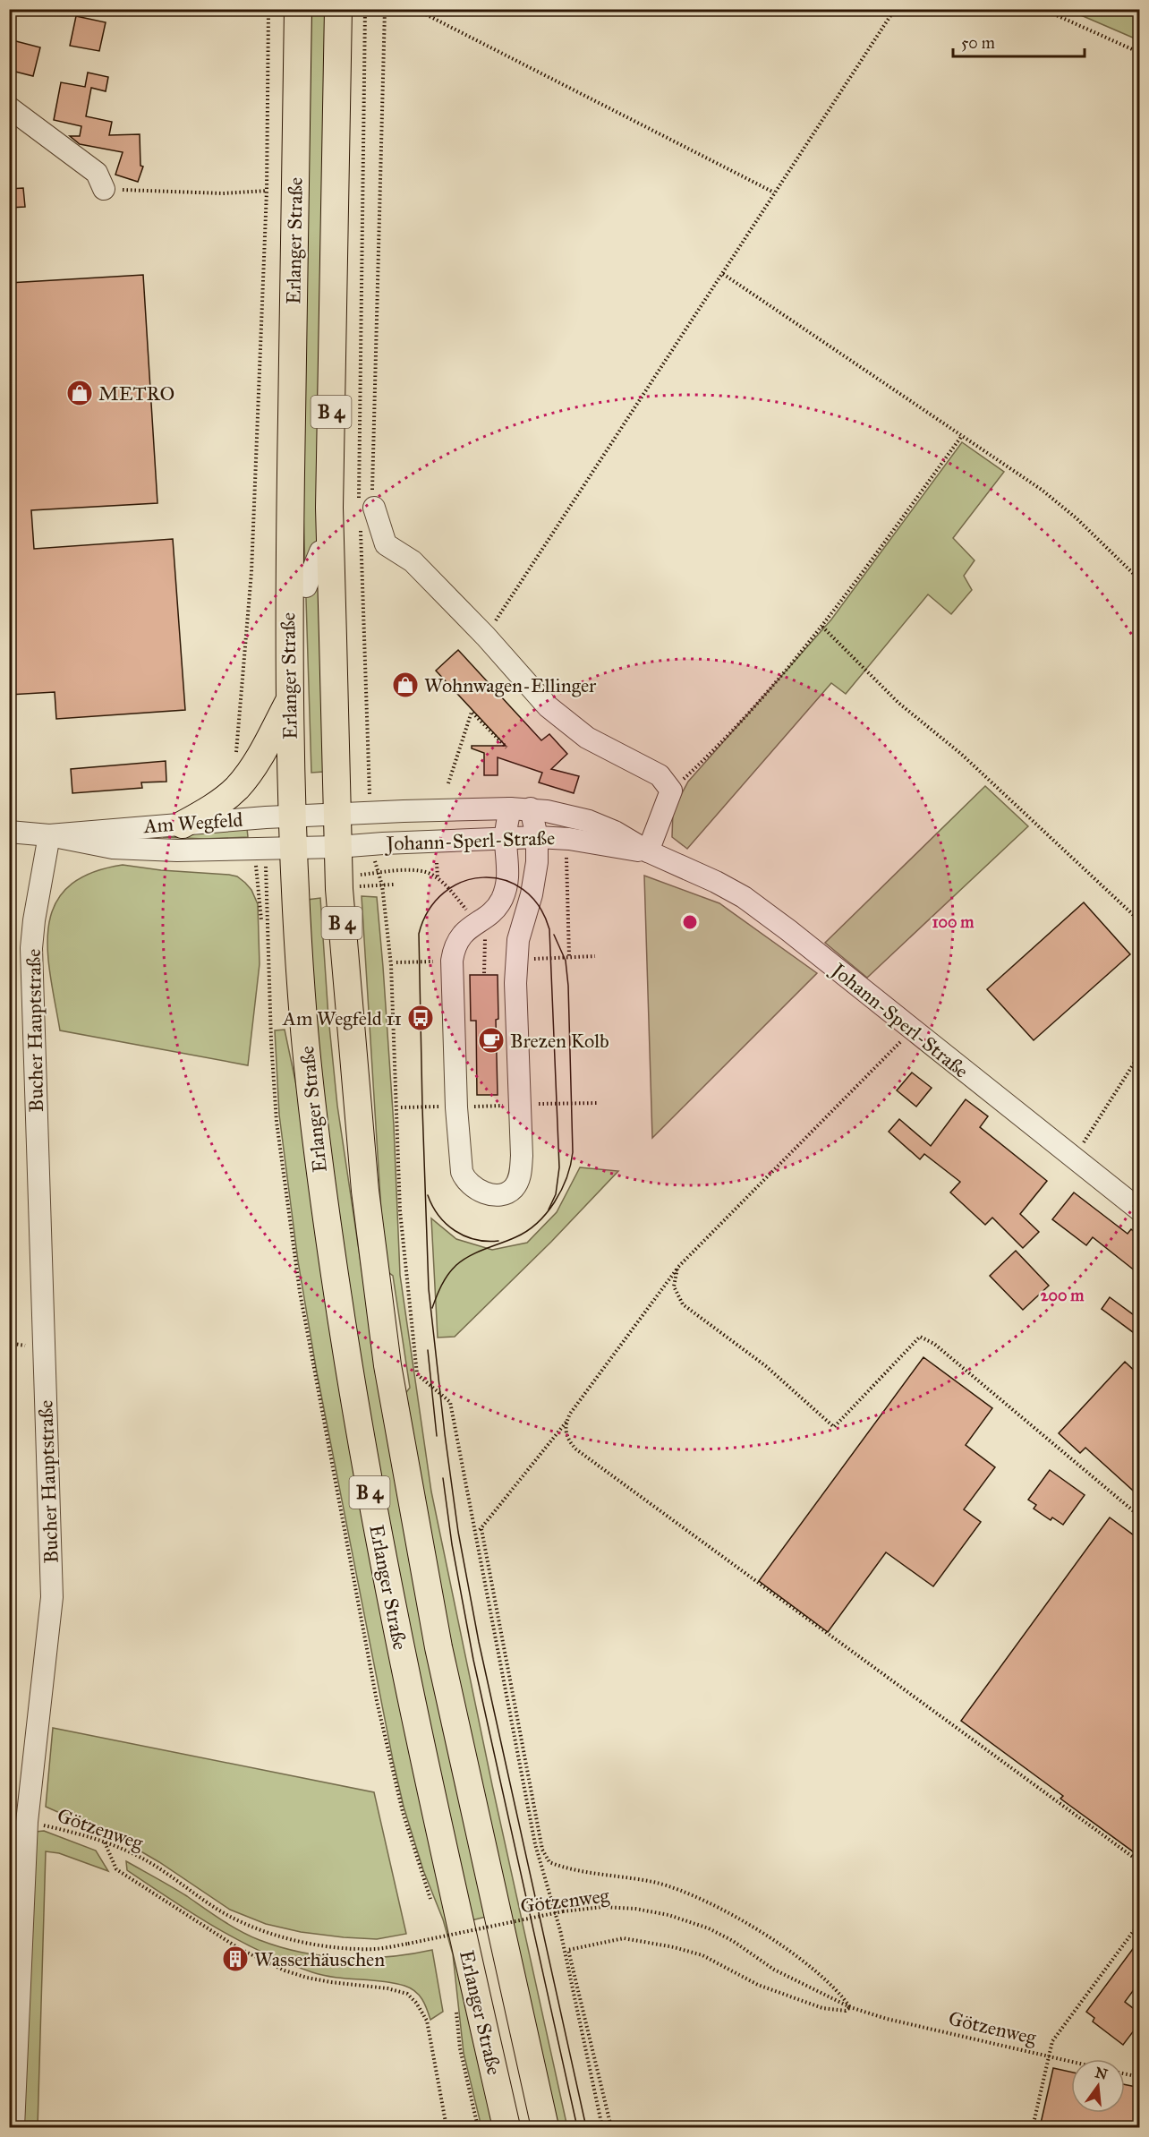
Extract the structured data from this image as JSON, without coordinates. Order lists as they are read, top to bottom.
{
  "streets": {
    "main road": ["Erlanger Straße", "B 4"],
    "street": ["Am Wegfeld", "Johann-Sperl-Straße", "Bucher Hauptstraße"],
    "path": ["Götzenweg"]
  },
  "crossings": [
    ["Erlanger Straße", "B 4"],
    ["Erlanger Straße", "Am Wegfeld"],
    ["Erlanger Straße", "Johann-Sperl-Straße"],
    ["B 4", "Am Wegfeld"],
    ["Am Wegfeld", "Johann-Sperl-Straße"],
    ["Am Wegfeld", "Bucher Hauptstraße"],
    ["Bucher Hauptstraße", "Götzenweg"]
  ],
  "places": {
    "shop": ["METRO", "Wohnwagen-Ellinger"],
    "bus stop": ["Am Wegfeld 11"],
    "cafe": ["Brezen Kolb"],
    "building": ["Wasserhäuschen"]
  },
  "scale_bar": "50 m",
  "north": "top",
  "rings": ["100 m", "200 m"]
}
